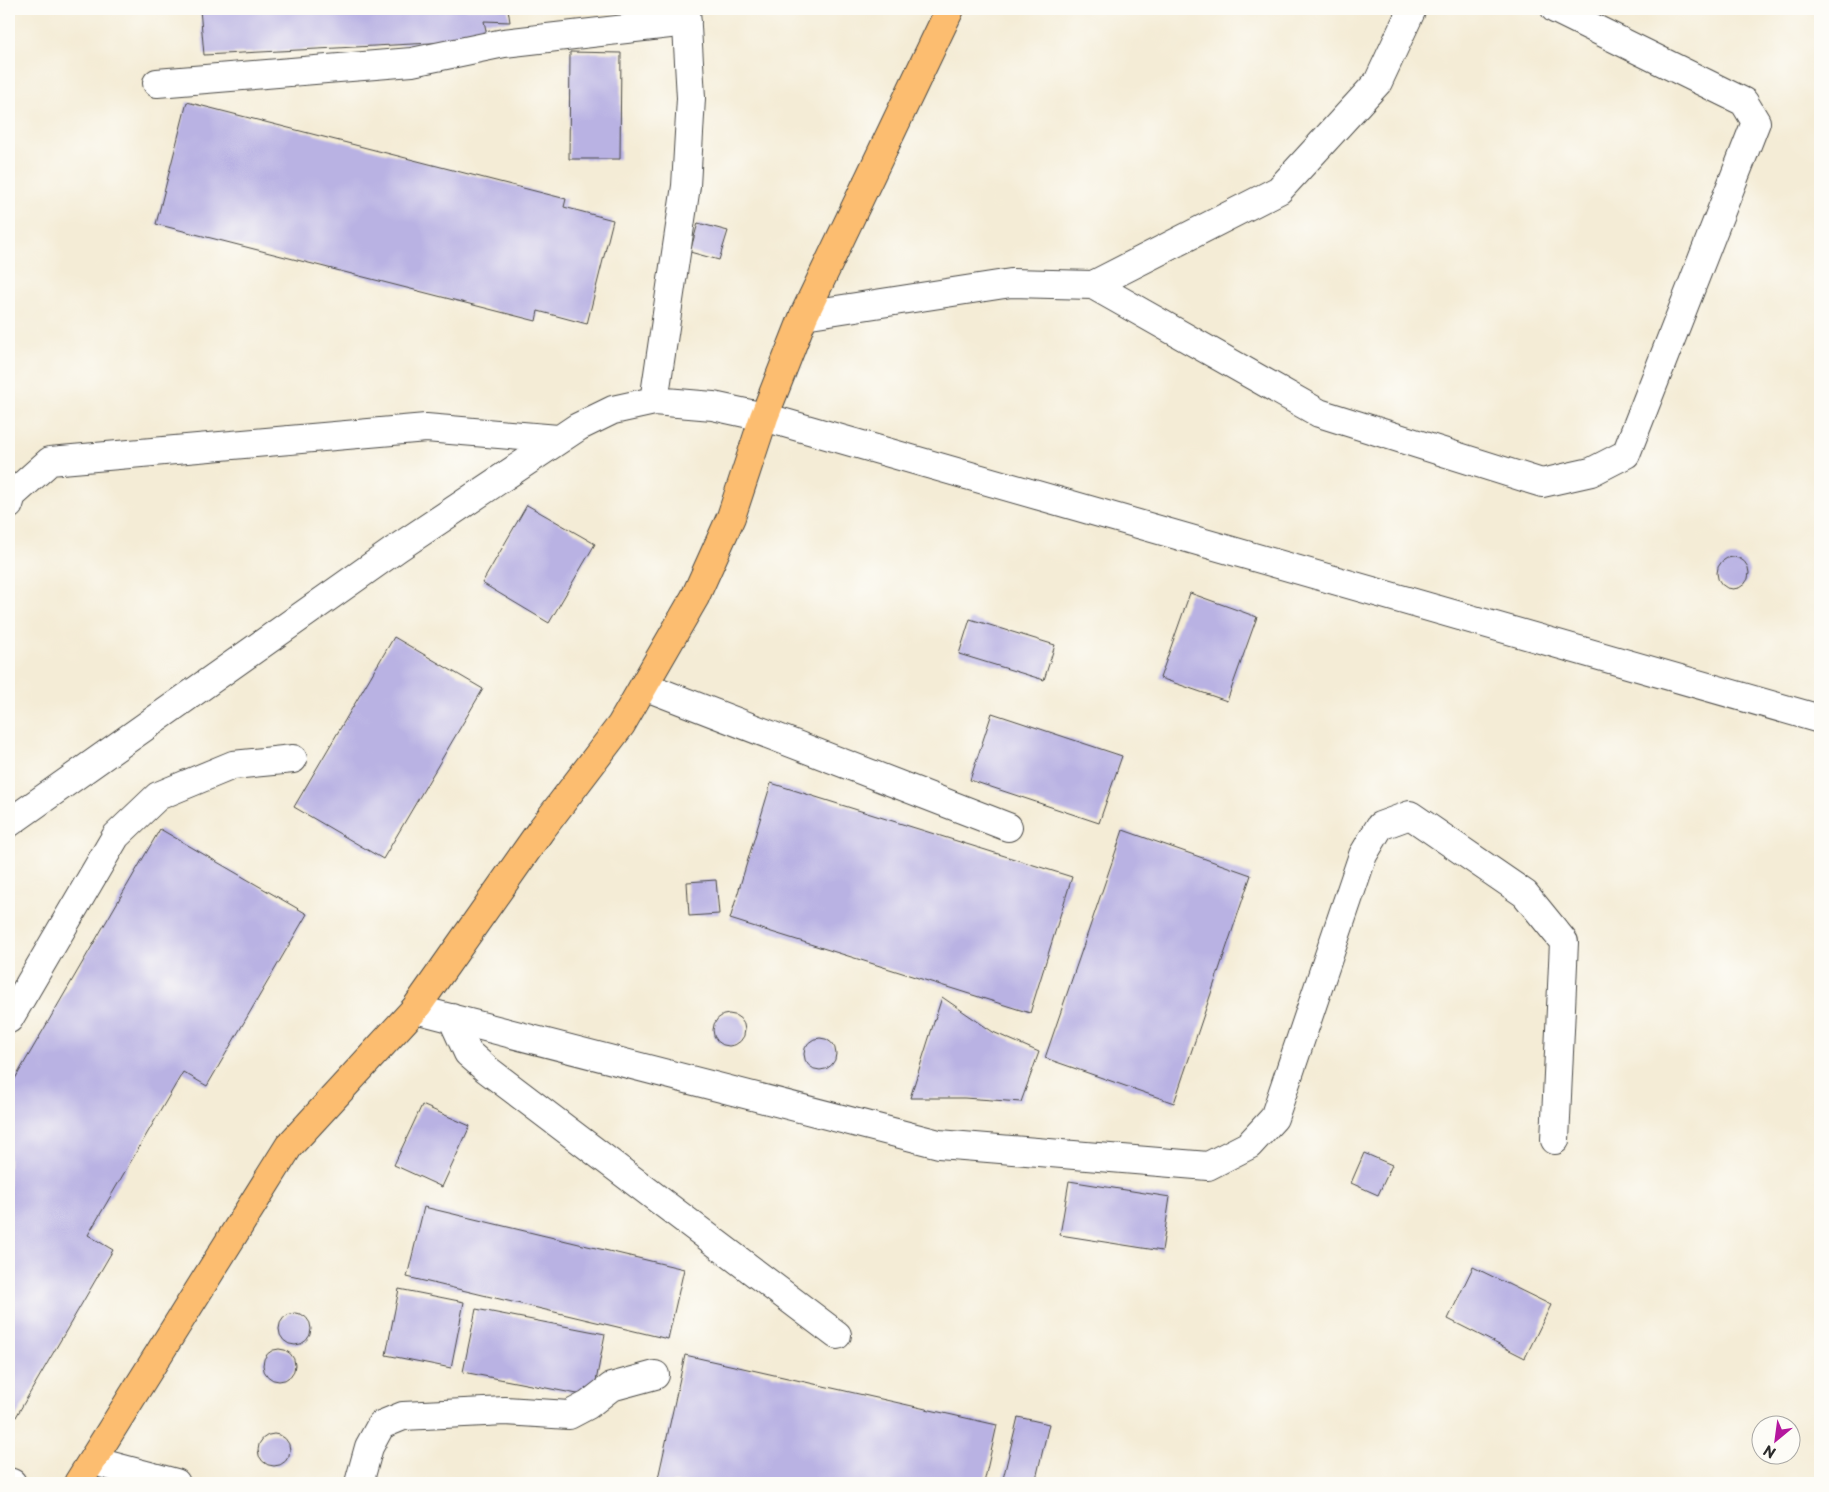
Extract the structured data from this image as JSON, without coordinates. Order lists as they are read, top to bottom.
{
  "north": "bottom left"
}
